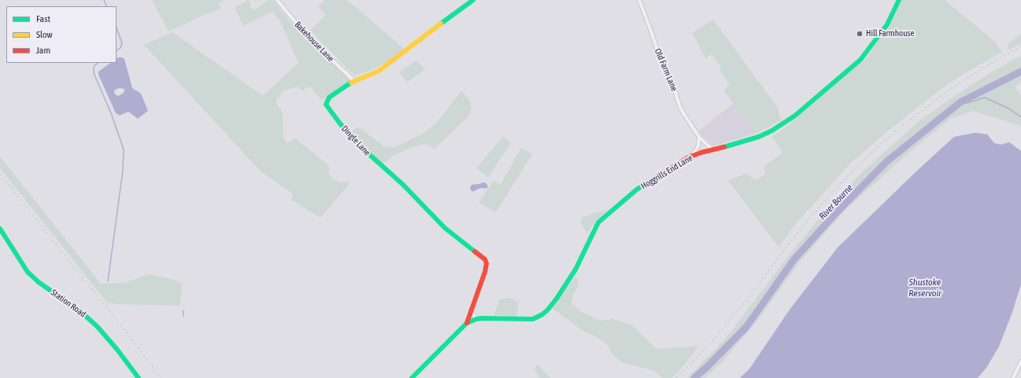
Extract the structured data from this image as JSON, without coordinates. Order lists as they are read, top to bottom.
{
  "streets": {
    "street": [
      "Bakehouse Lane",
      "Old Farm Lane",
      "Dingle Lane",
      "Hoggrills End Lane",
      "Station Road"
    ]
  },
  "crossings": [
    ["Bakehouse Lane", "Dingle Lane"],
    ["Old Farm Lane", "Hoggrills End Lane"],
    ["Dingle Lane", "Hoggrills End Lane"]
  ],
  "water": ["River Bourne", "Shustoke Reservoir"],
  "places": ["Hill Farmhouse"],
  "legend": ["Fast", "Slow", "Jam"]
}
